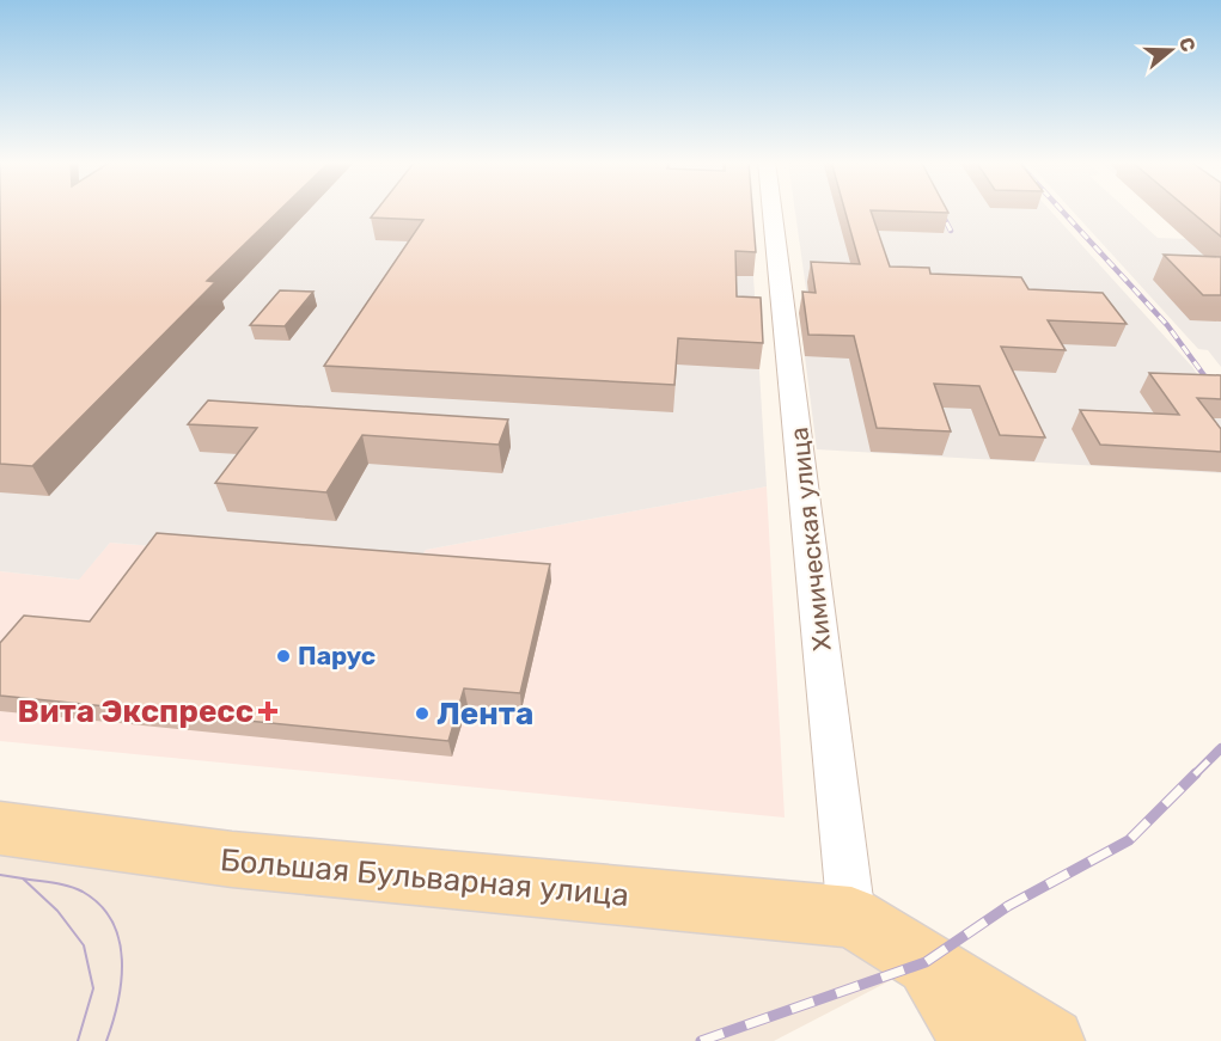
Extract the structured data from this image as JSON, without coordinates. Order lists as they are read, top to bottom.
{
  "streets": {
    "main road": ["Большая Бульварная улица"],
    "street": ["Химическая улица"]
  },
  "crossings": [
    ["Химическая улица", "Большая Бульварная улица"]
  ],
  "places": {
    "other": ["Парус", "Лента"],
    "health": ["Вита Экспресс"]
  },
  "north": "right"
}
